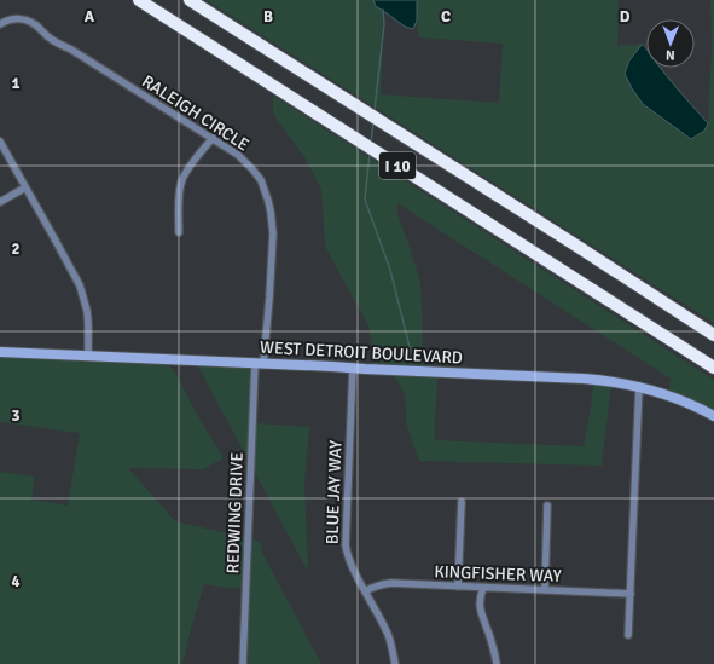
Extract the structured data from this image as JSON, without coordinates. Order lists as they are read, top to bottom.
{
  "streets": {
    "highway": ["I 10"],
    "street": [
      "RALEIGH CIRCLE",
      "WEST DETROIT BOULEVARD",
      "BLUE JAY WAY",
      "REDWING DRIVE",
      "KINGFISHER WAY"
    ]
  },
  "crossings": [
    ["RALEIGH CIRCLE", "WEST DETROIT BOULEVARD"],
    ["RALEIGH CIRCLE", "REDWING DRIVE"],
    ["WEST DETROIT BOULEVARD", "BLUE JAY WAY"],
    ["WEST DETROIT BOULEVARD", "REDWING DRIVE"],
    ["BLUE JAY WAY", "KINGFISHER WAY"]
  ],
  "north": "bottom",
  "grid": {
    "columns": [
      "A",
      "B",
      "C",
      "D"
    ],
    "rows": [
      "1",
      "2",
      "3",
      "4"
    ]
  }
}
